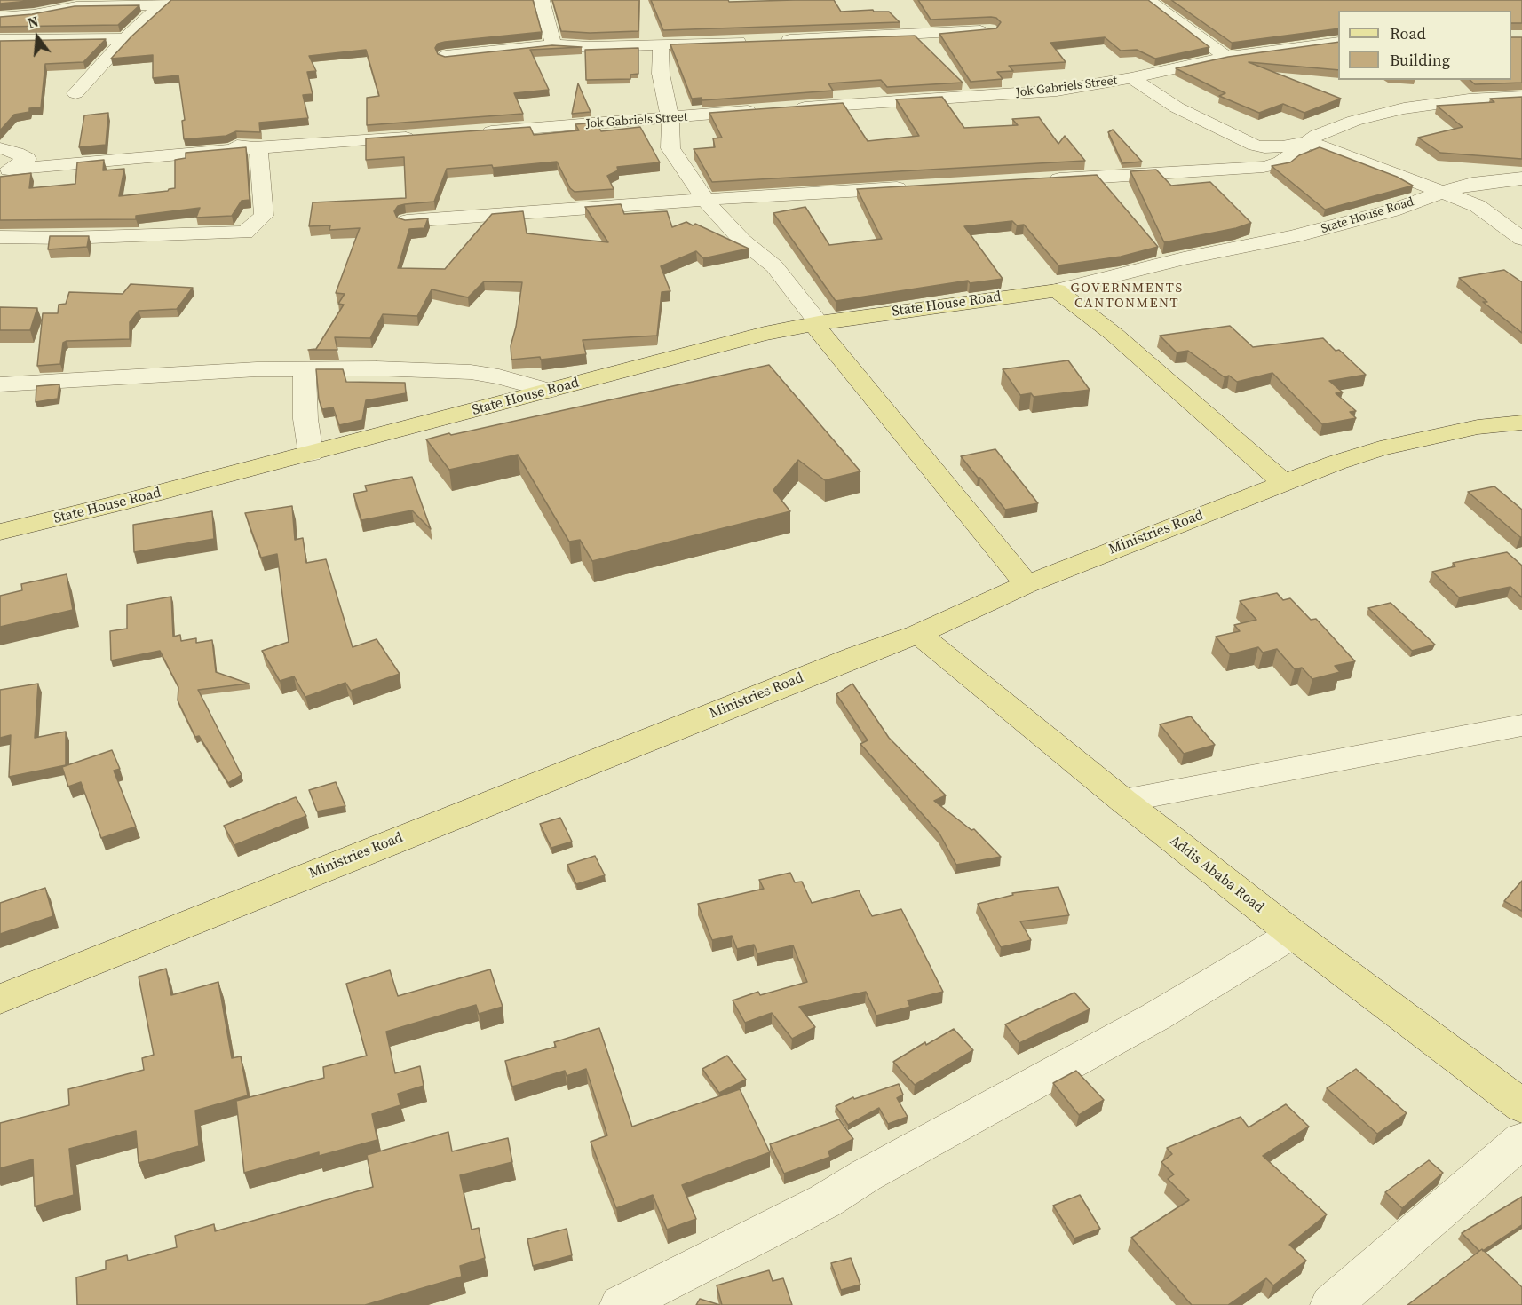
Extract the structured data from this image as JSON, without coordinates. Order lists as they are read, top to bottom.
{
  "streets": {
    "main road": ["State House Road", "Ministries Road", "Addis Ababa Road"],
    "street": ["Jok Gabriels Street"]
  },
  "crossings": [
    ["Ministries Road", "Addis Ababa Road"]
  ],
  "districts": ["GOVERNMENTS CANTONMENT"],
  "legend": ["Road", "Building"],
  "north": "top"
}
